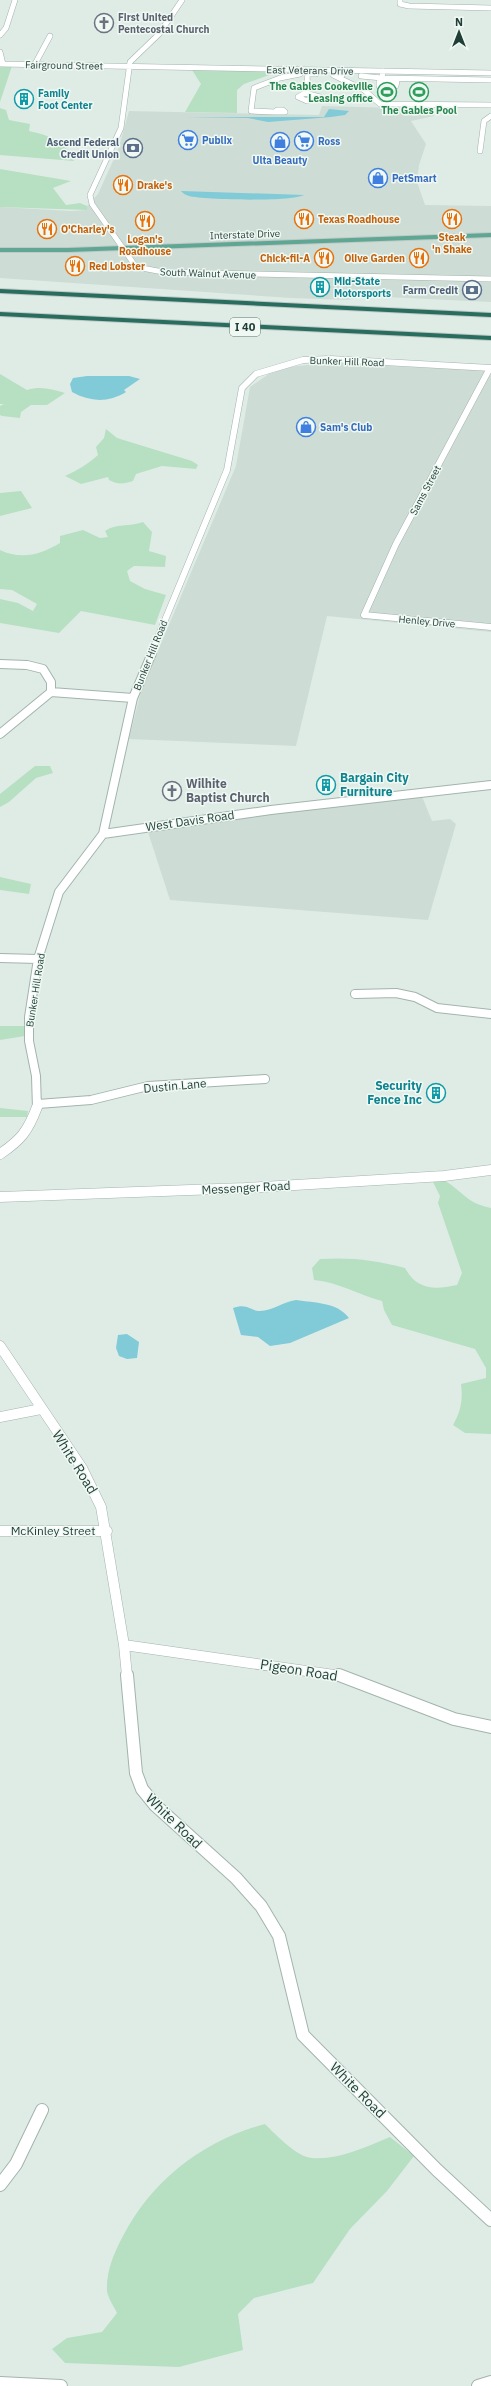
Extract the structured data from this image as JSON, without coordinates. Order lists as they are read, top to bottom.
{
  "streets": {
    "highway": ["I 40"],
    "main road": ["Interstate Drive"],
    "street": [
      "Fairground Street",
      "East Veterans Drive",
      "South Walnut Avenue",
      "Bunker Hill Road",
      "Sams Street",
      "Henley Drive",
      "West Davis Road",
      "Dustin Lane",
      "Messenger Road",
      "White Road",
      "McKinley Street",
      "Pigeon Road"
    ]
  },
  "crossings": [
    ["Fairground Street", "East Veterans Drive"],
    ["Bunker Hill Road", "Sams Street"],
    ["Bunker Hill Road", "West Davis Road"],
    ["Bunker Hill Road", "Dustin Lane"],
    ["Sams Street", "Henley Drive"],
    ["White Road", "McKinley Street"],
    ["White Road", "Pigeon Road"]
  ],
  "places": {
    "church": ["First United Pentecostal Church", "Wilhite Baptist Church"],
    "sports": ["The Gables Cookeville Leasing office", "The Gables Pool"],
    "building": [
      "Family Foot Center",
      "Mid-State Motorsports",
      "Bargain City Furniture",
      "Security Fence Inc"
    ],
    "supermarket": ["Publix", "Ross"],
    "shop": ["Ulta Beauty", "PetSmart", "Sam's Club"],
    "bank": ["Ascend Federal Credit Union", "Farm Credit"],
    "restaurant": [
      "Drake's",
      "Texas Roadhouse",
      "Steak 'n Shake",
      "Logan's Roadhouse",
      "O'Charley's",
      "Chick-fil-A",
      "Olive Garden",
      "Red Lobster"
    ]
  },
  "north": "top"
}
